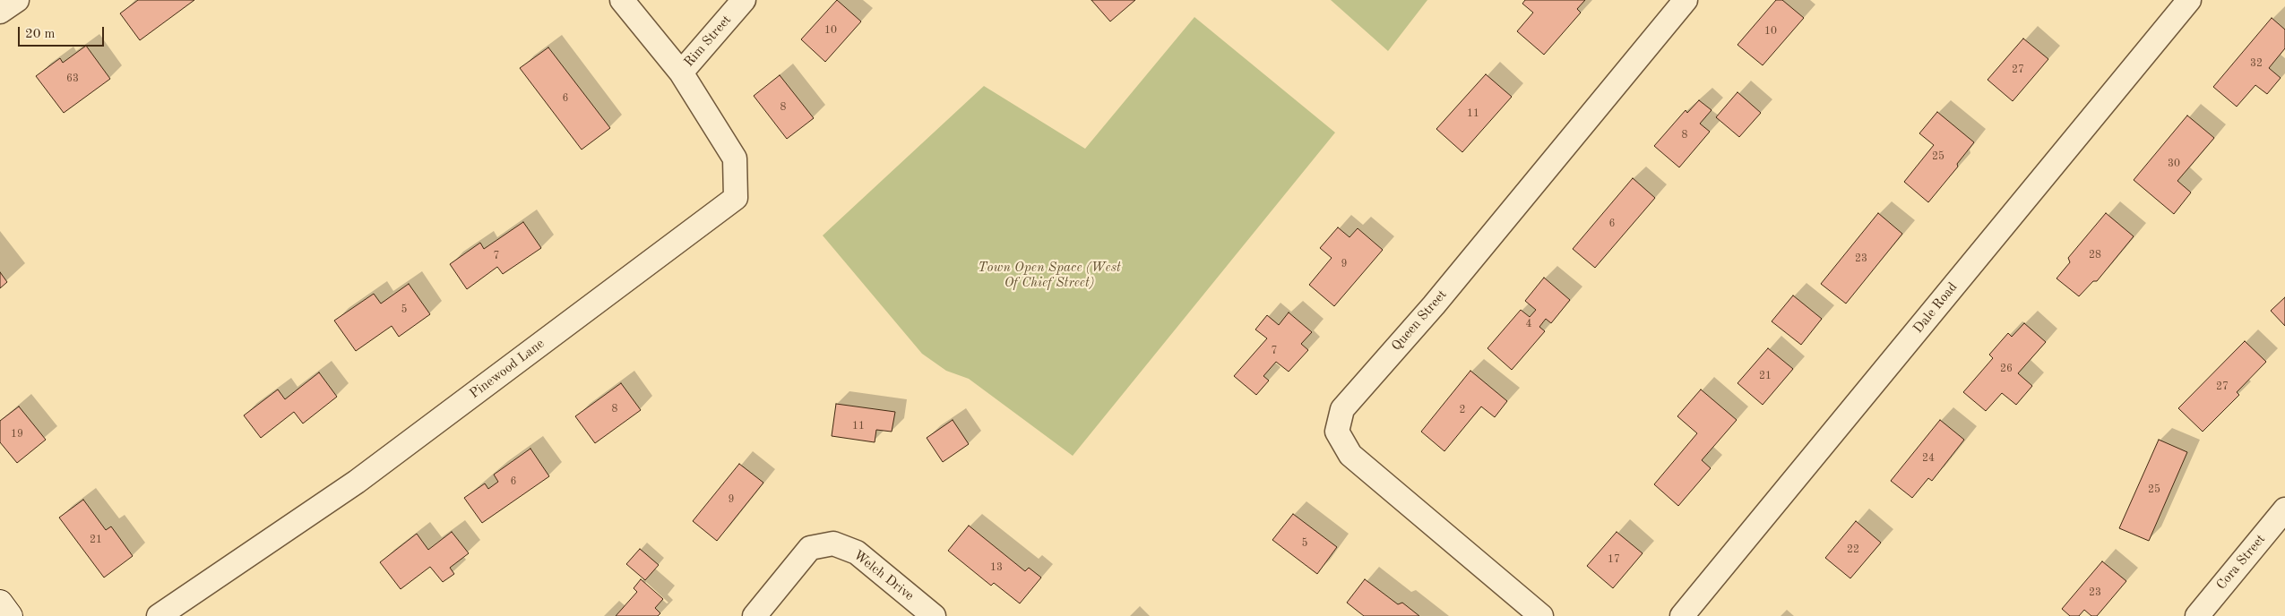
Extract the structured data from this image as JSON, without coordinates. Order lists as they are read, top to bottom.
{
  "streets": {
    "street": [
      "Rim Street",
      "Dale Road",
      "Queen Street",
      "Pinewood Lane",
      "Cora Street",
      "Welch Drive"
    ]
  },
  "crossings": [
    ["Rim Street", "Pinewood Lane"]
  ],
  "parks": ["Town Open Space (West Of Chief Street)"],
  "house_numbers": [
    "10",
    "10",
    "32",
    "27",
    "63",
    "6",
    "8",
    "11",
    "8",
    "25",
    "30",
    "6",
    "28",
    "7",
    "23",
    "9",
    "5",
    "4",
    "7",
    "26",
    "21",
    "27",
    "8",
    "2",
    "11",
    "19",
    "24",
    "6",
    "25",
    "9",
    "21",
    "5",
    "22",
    "17",
    "13",
    "23"
  ],
  "scale_bar": "20 m"
}
